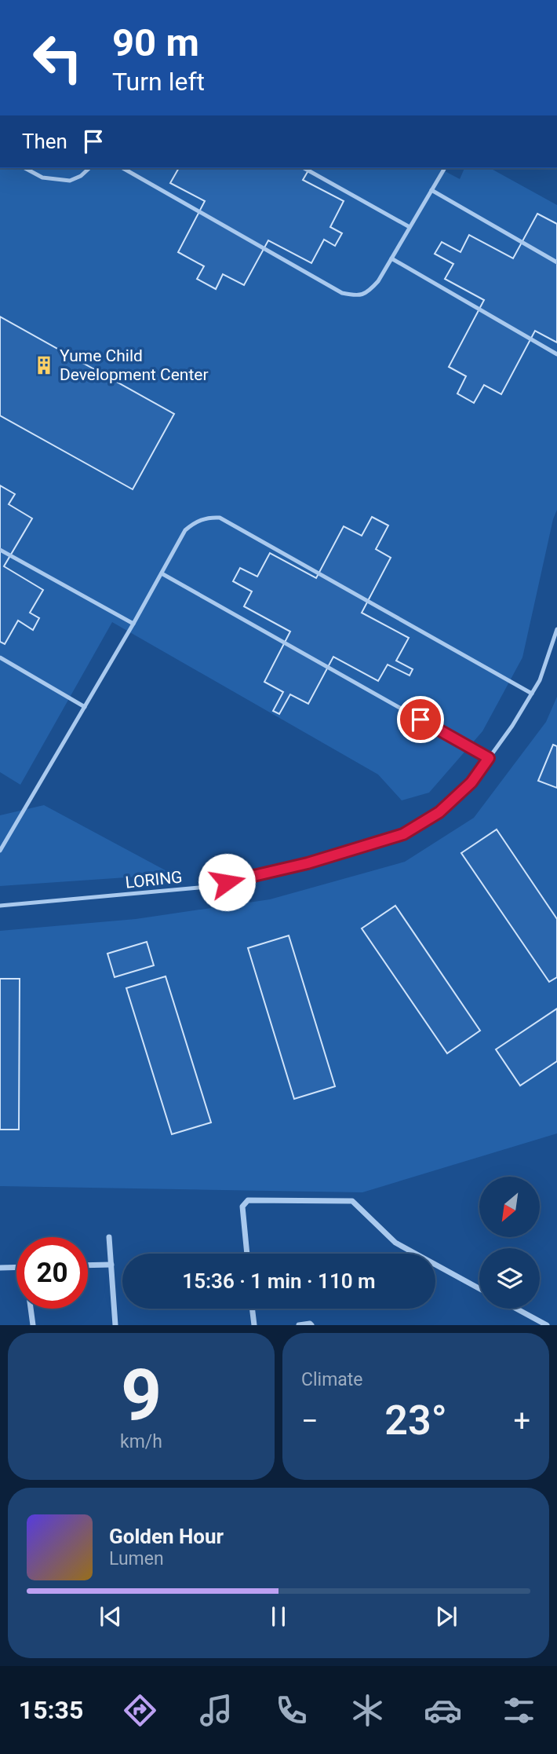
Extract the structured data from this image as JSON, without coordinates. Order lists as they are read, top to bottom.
{
  "streets": {
    "lane": ["LORING"]
  },
  "places": {
    "building": ["Yume Child Development Center"]
  },
  "north": "bottom left",
  "page": {
    "turn": ["90 m", "Turn left"],
    "then": "Then",
    "limit": "20",
    "trip": "15:36 · 1 min · 110 m",
    "tile": [
      ["9", "km/h"],
      "Climate"
    ],
    "heat": ["−", "23°", "+"],
    "song": ["Golden Hour", "Lumen"],
    "tabs": "15:35"
  }
}
